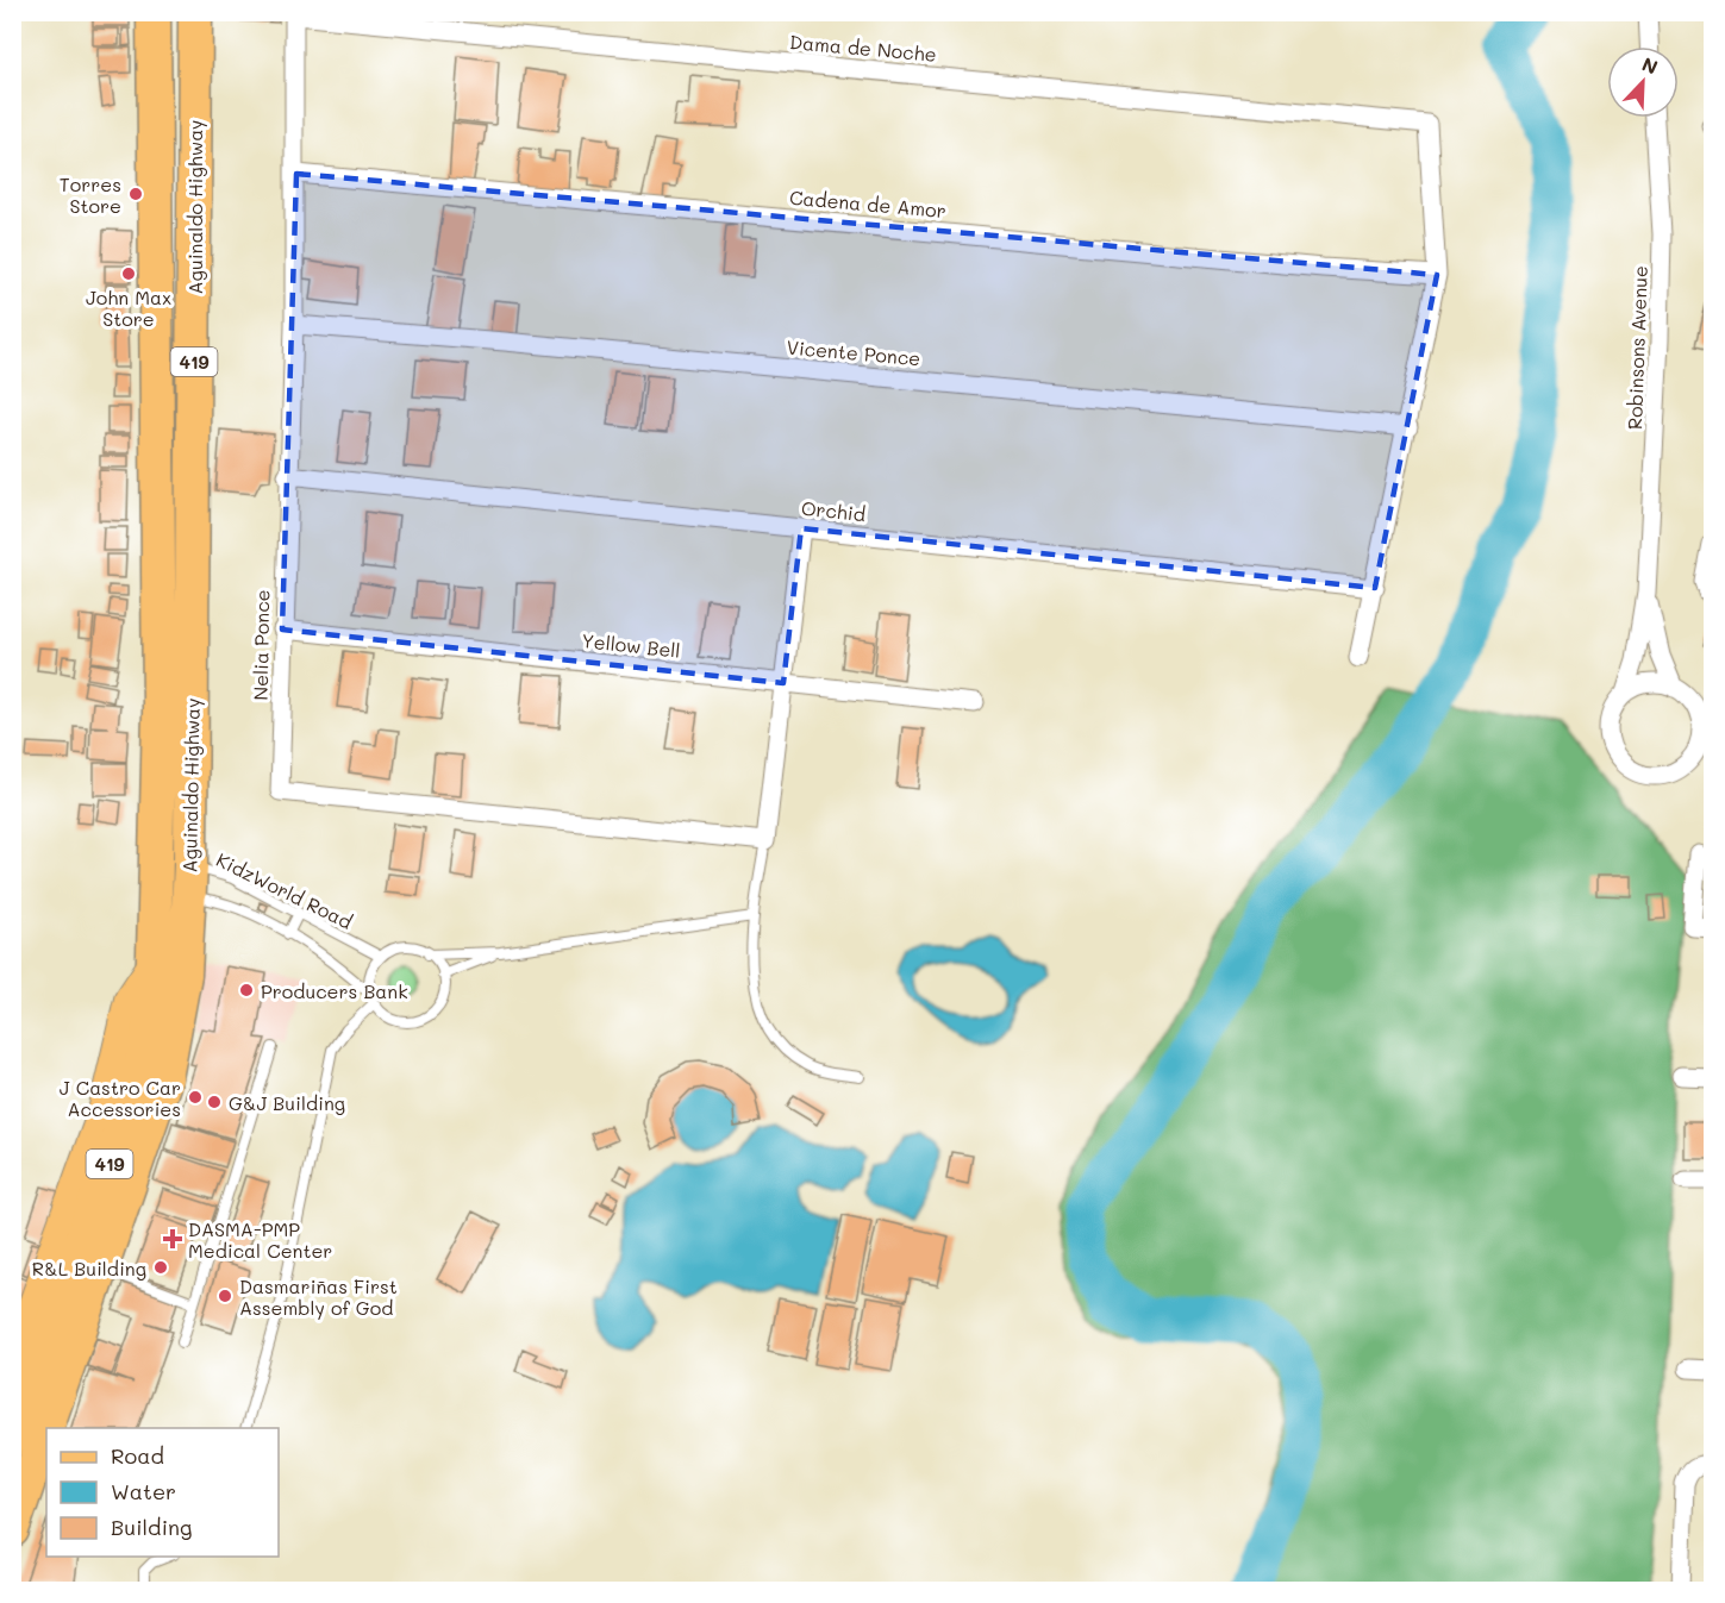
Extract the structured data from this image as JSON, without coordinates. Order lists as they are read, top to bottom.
{
  "streets": {
    "highway": ["Aguinaldo Highway", "419"],
    "street": [
      "Dama de Noche",
      "Cadena de Amor",
      "Robinsons Avenue",
      "Vicente Ponce",
      "Orchid",
      "Nelia Ponce",
      "Yellow Bell"
    ],
    "lane": ["KidzWorld Road"]
  },
  "crossings": [
    ["Dama de Noche", "Cadena de Amor"],
    ["Dama de Noche", "Nelia Ponce"],
    ["Cadena de Amor", "Nelia Ponce"],
    ["Aguinaldo Highway", "419"],
    ["Aguinaldo Highway", "KidzWorld Road"],
    ["Vicente Ponce", "Nelia Ponce"],
    ["Orchid", "Nelia Ponce"],
    ["Nelia Ponce", "Yellow Bell"]
  ],
  "places": {
    "other": [
      "Torres Store",
      "John Max Store",
      "Producers Bank",
      "J Castro Car Accessories",
      "G&J Building",
      "R&L Building",
      "Dasmariñas First Assembly of God"
    ],
    "health": ["DASMA-PMP Medical Center"]
  },
  "legend": ["Road", "Water", "Building"],
  "north": "top right"
}
